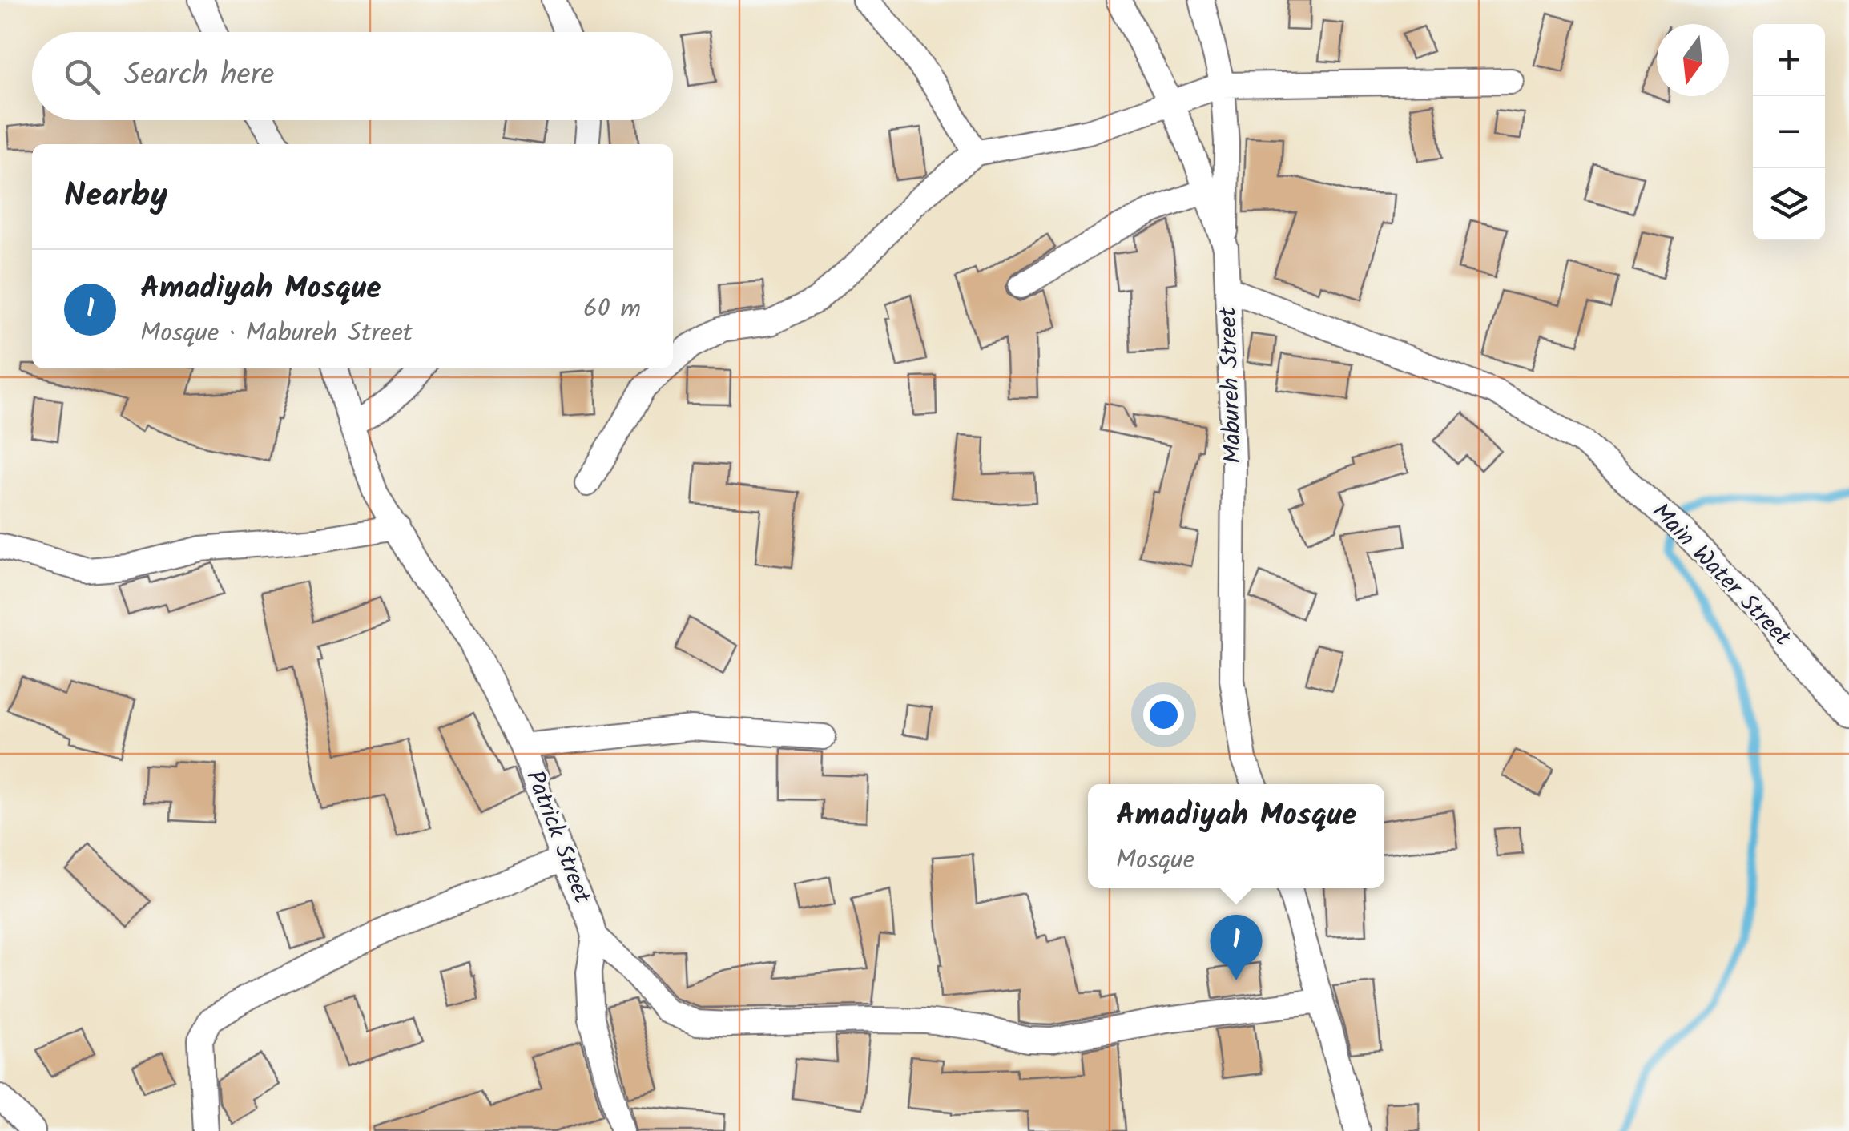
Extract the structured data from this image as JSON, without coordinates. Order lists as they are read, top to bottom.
{
  "streets": {
    "street": ["Mabureh Street", "Main Water Street", "Patrick Street"]
  },
  "crossings": [
    ["Mabureh Street", "Main Water Street"]
  ],
  "north": "bottom",
  "page": {
    "map_buttons": ["+", "−"],
    "search": "Search here",
    "heading": "Nearby",
    "list": [
      {
        "mark": "1",
        "name": "Amadiyah Mosque",
        "note": "Mosque · Mabureh Street",
        "value": "60 m"
      }
    ],
    "popup": ["Amadiyah Mosque", "Mosque"],
    "pins": "1"
  }
}
